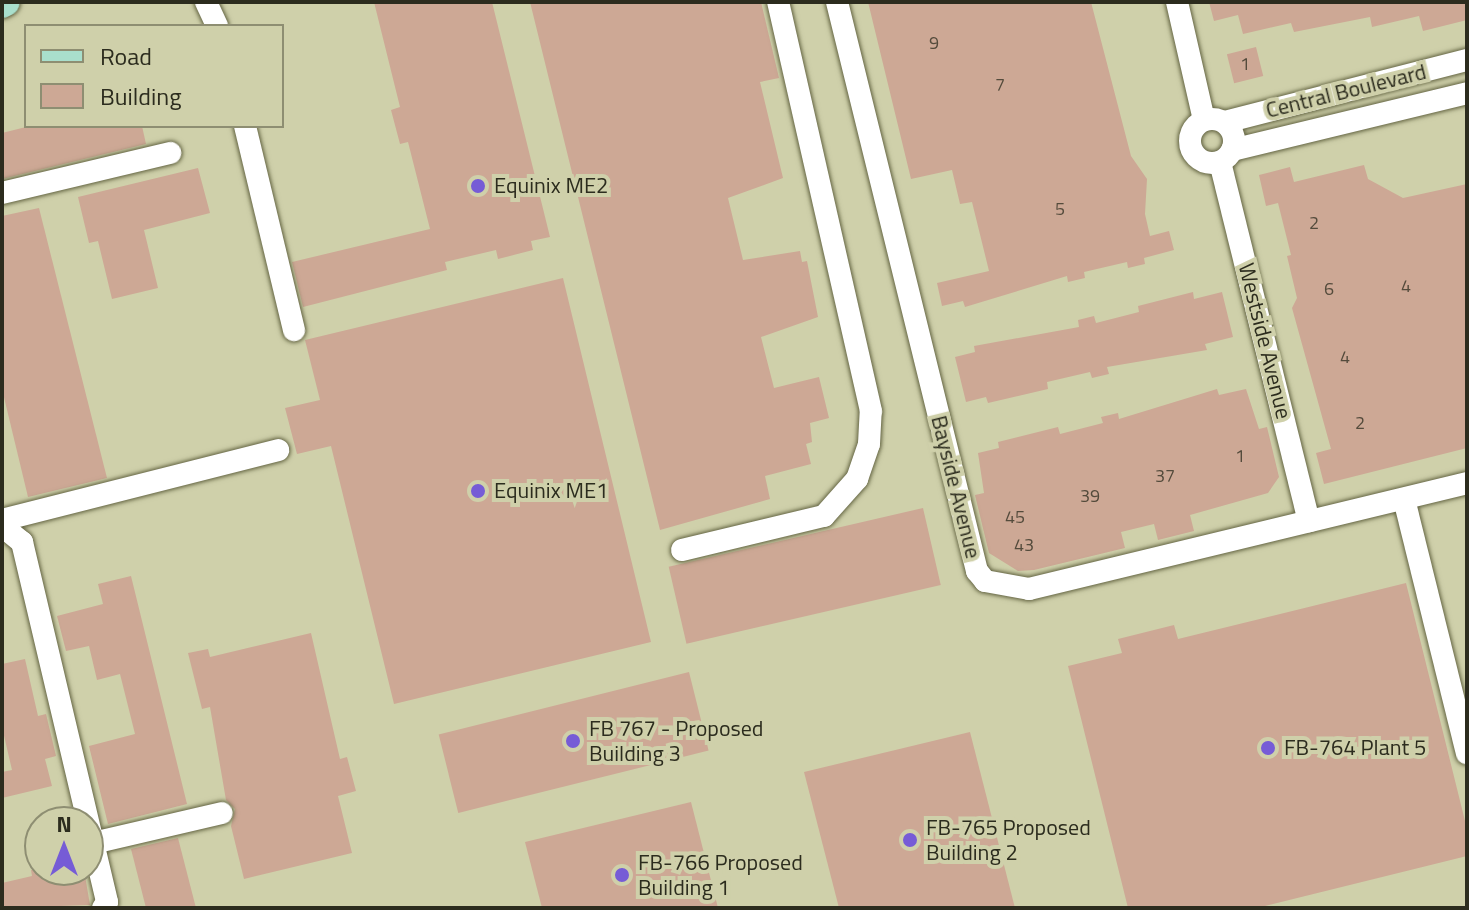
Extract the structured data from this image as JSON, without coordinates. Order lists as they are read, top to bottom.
{
  "streets": {
    "lane": ["Central Boulevard", "Westside Avenue", "Bayside Avenue"]
  },
  "crossings": [
    ["Central Boulevard", "Westside Avenue"],
    ["Westside Avenue", "Bayside Avenue"]
  ],
  "places": [
    "Equinix ME2",
    "Equinix ME1",
    "FB 767 - Proposed Building 3",
    "FB-764 Plant 5",
    "FB-765 Proposed Building 2",
    "FB-766 Proposed Building 1"
  ],
  "house_numbers": [
    "9",
    "1",
    "7",
    "5",
    "2",
    "4",
    "6",
    "4",
    "2",
    "1",
    "37",
    "39",
    "45",
    "43"
  ],
  "legend": ["Road", "Building"],
  "north": "top"
}
